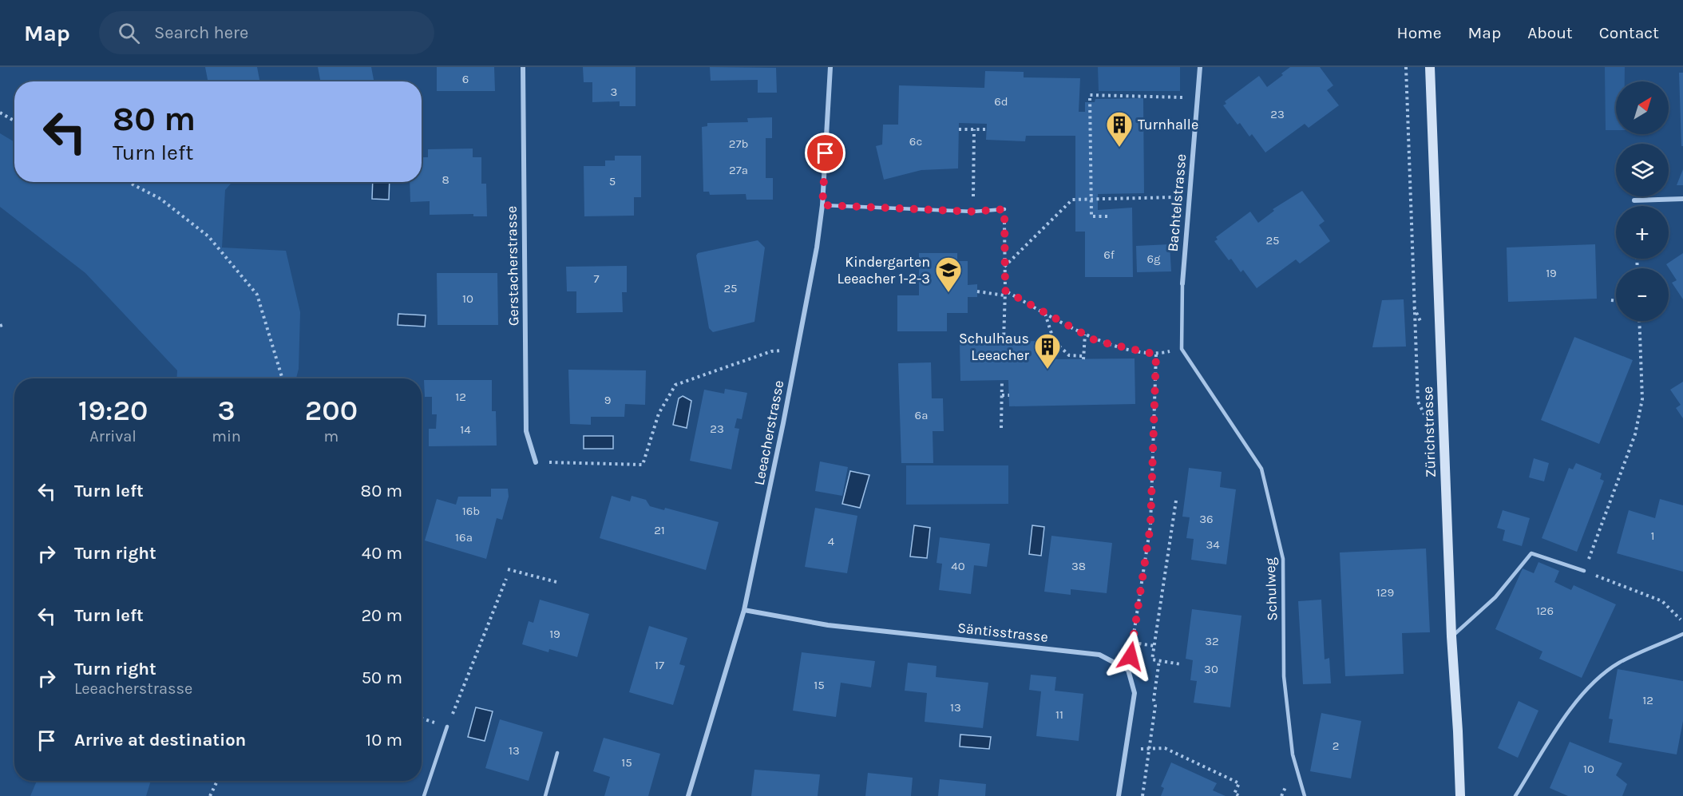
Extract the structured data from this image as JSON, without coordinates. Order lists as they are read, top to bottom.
{
  "streets": {
    "main road": ["Zürichstrasse"],
    "street": [
      "Bachtelstrasse",
      "Gerstacherstrasse",
      "Leeacherstrasse",
      "Säntisstrasse"
    ],
    "lane": ["Schulweg"]
  },
  "crossings": [
    ["Bachtelstrasse", "Schulweg"],
    ["Leeacherstrasse", "Säntisstrasse"]
  ],
  "places": {
    "building": ["Turnhalle", "Schulhaus Leeacher"],
    "school or university": ["Kindergarten Leeacher 1-2-3"]
  },
  "house_numbers": [
    "6",
    "3",
    "6d",
    "23",
    "6c",
    "27b",
    "27a",
    "8",
    "5",
    "25",
    "6f",
    "6g",
    "19",
    "7",
    "25",
    "10",
    "12",
    "9",
    "6a",
    "23",
    "14",
    "16b",
    "36",
    "21",
    "1",
    "16a",
    "4",
    "34",
    "40",
    "38",
    "129",
    "126",
    "19",
    "32",
    "17",
    "30",
    "15",
    "12",
    "13",
    "11",
    "2",
    "13",
    "15",
    "10"
  ],
  "north": "top right",
  "page": {
    "header": "Map",
    "search": "Search here",
    "nav": [
      "Home",
      "Map",
      "About",
      "Contact"
    ],
    "map_buttons": ["+", "−"],
    "turn": ["80 m", "Turn left"],
    "eta": [
      "19:20",
      "Arrival",
      "3",
      "min",
      "200",
      "m"
    ],
    "list": [
      {
        "name": "Turn left",
        "value": "80 m"
      },
      {
        "name": "Turn right",
        "value": "40 m"
      },
      {
        "name": "Turn left",
        "value": "20 m"
      },
      {
        "name": "Turn right",
        "note": "Leeacherstrasse",
        "value": "50 m"
      },
      {
        "name": "Arrive at destination",
        "value": "10 m"
      }
    ]
  }
}
